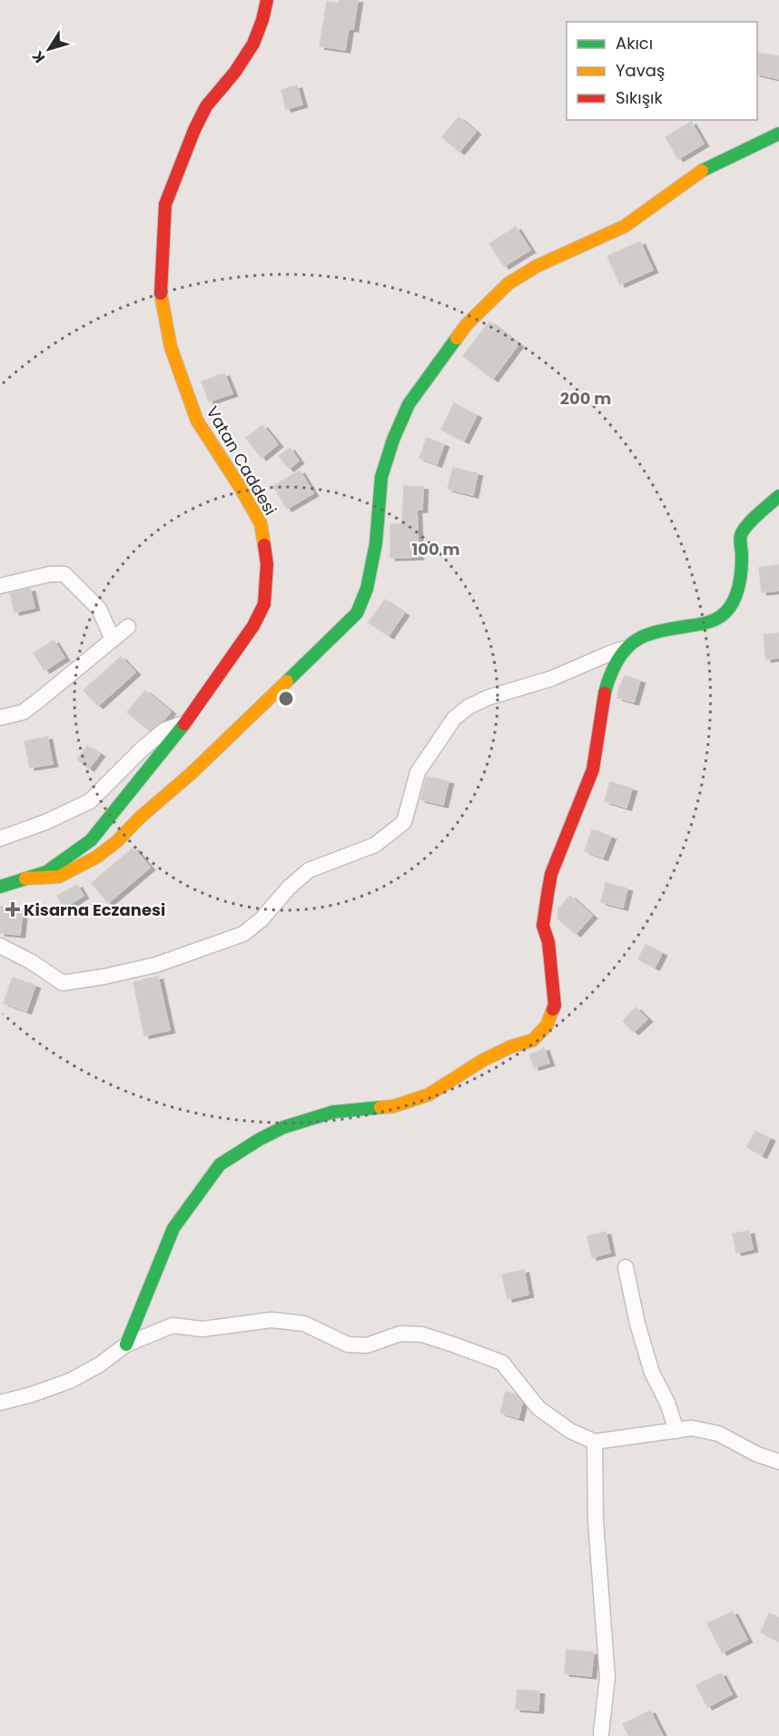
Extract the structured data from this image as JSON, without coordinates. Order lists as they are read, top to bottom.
{
  "streets": {
    "street": ["Vatan Caddesi"]
  },
  "places": {
    "health": ["Kisarna Eczanesi"]
  },
  "legend": ["Akıcı", "Yavaş", "Sıkışık"],
  "north": "bottom left",
  "rings": ["200 m", "100 m"]
}
